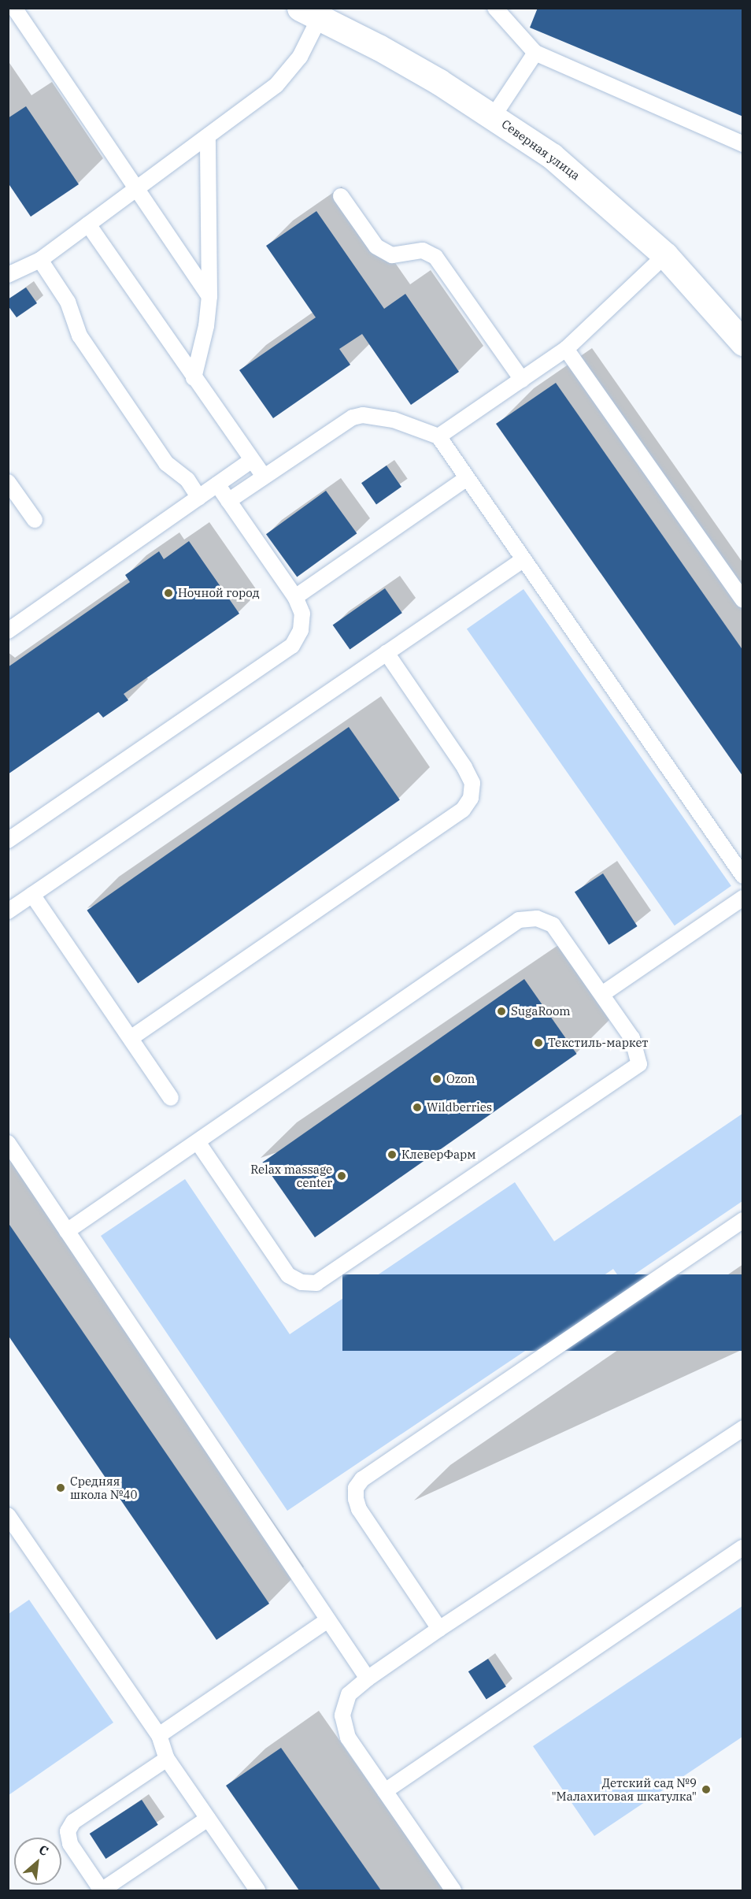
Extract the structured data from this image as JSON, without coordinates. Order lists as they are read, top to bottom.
{
  "streets": {
    "main road": ["Северная улица"]
  },
  "places": [
    "Ночной город",
    "SugaRoom",
    "Текстиль-маркет",
    "Ozon",
    "Wildberries",
    "КлеверФарм",
    "Relax massage center",
    "Средняя школа №40",
    "Детский сад №9 \"Малахитовая шкатулка\""
  ],
  "north": "top right"
}
